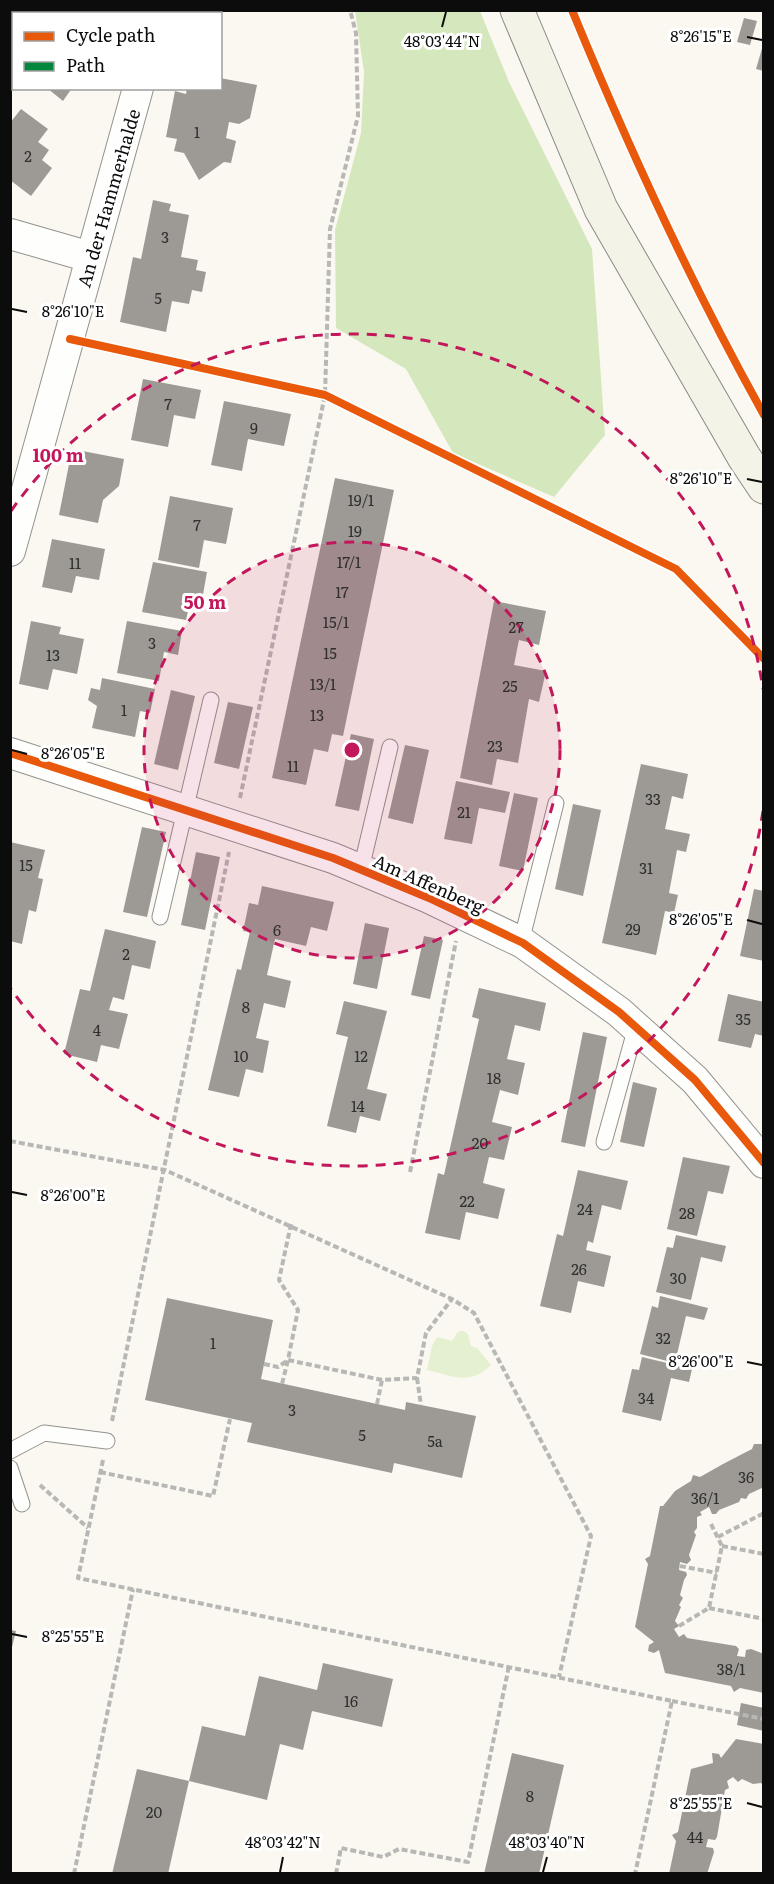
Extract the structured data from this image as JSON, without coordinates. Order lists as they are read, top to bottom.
{
  "streets": {
    "street": ["An der Hammerhalde", "Am Affenberg"]
  },
  "house_numbers": [
    "1",
    "2",
    "3",
    "5",
    "7",
    "9",
    "19/1",
    "7",
    "19",
    "17/1",
    "11",
    "17",
    "15/1",
    "27",
    "3",
    "15",
    "13",
    "13/1",
    "25",
    "1",
    "13",
    "23",
    "11",
    "33",
    "21",
    "15",
    "31",
    "29",
    "6",
    "2",
    "8",
    "35",
    "4",
    "10",
    "12",
    "18",
    "14",
    "20",
    "22",
    "24",
    "28",
    "26",
    "30",
    "32",
    "1",
    "34",
    "3",
    "5",
    "5a",
    "36",
    "36/1",
    "38/1",
    "16",
    "8",
    "20",
    "44"
  ],
  "legend": ["Cycle path", "Path"],
  "coordinates": [
    "8°26'15\"E",
    "48°03'44\"N",
    "8°26'10\"E",
    "8°26'05\"E",
    "8°26'00\"E",
    "8°25'55\"E",
    "48°03'42\"N",
    "48°03'40\"N"
  ],
  "rings": ["100 m", "50 m"]
}
